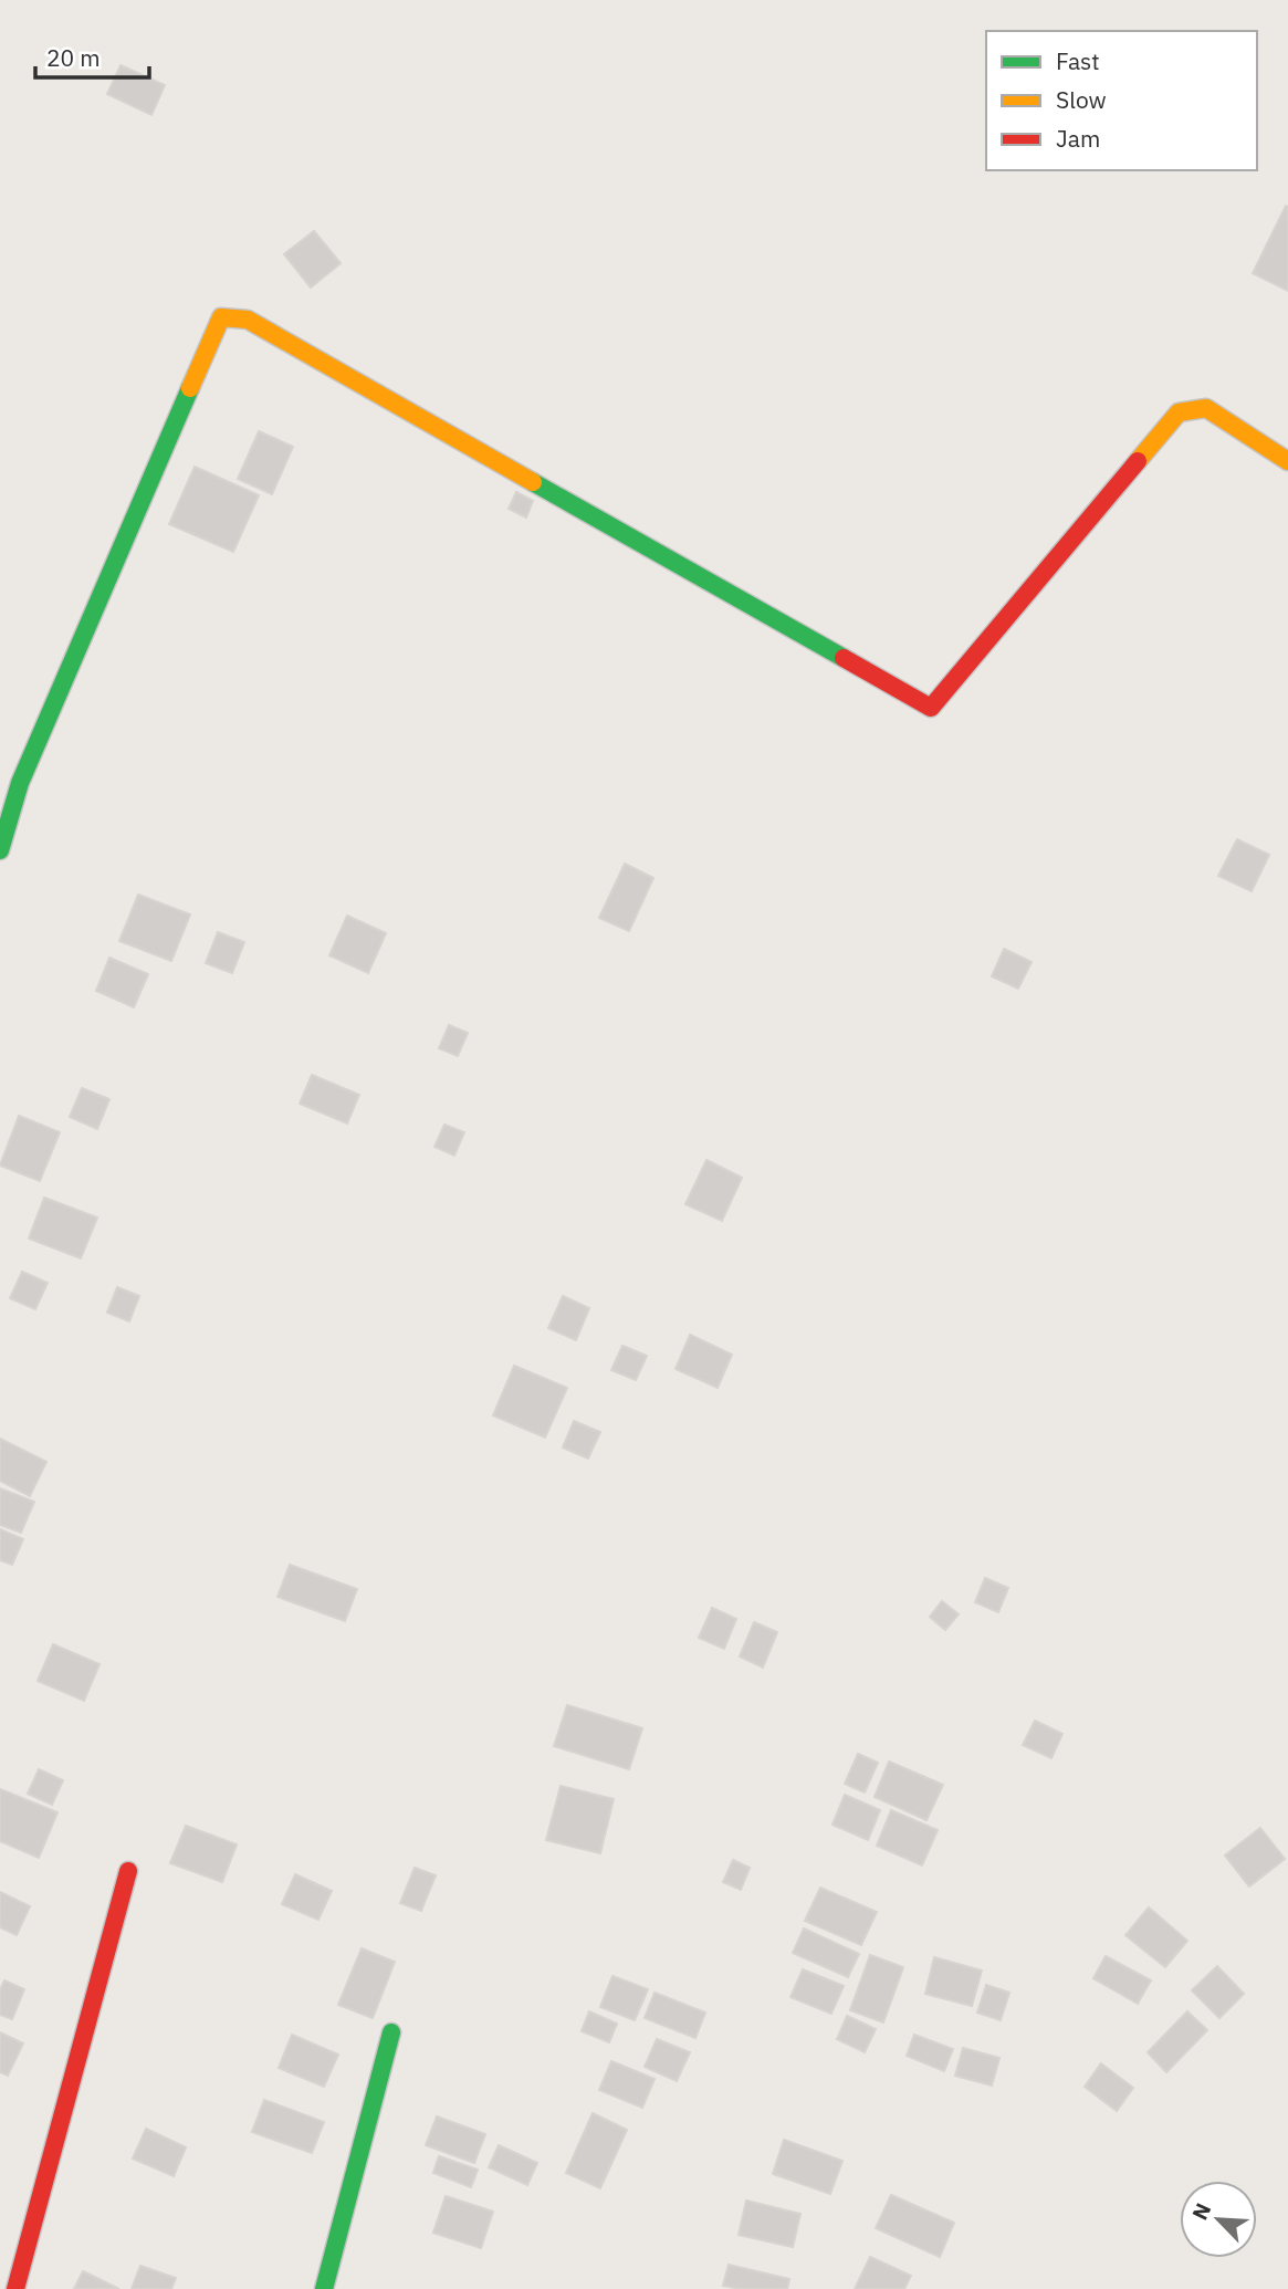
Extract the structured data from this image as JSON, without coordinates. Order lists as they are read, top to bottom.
{
  "legend": ["Fast", "Slow", "Jam"],
  "scale_bar": "20 m",
  "north": "top left"
}
